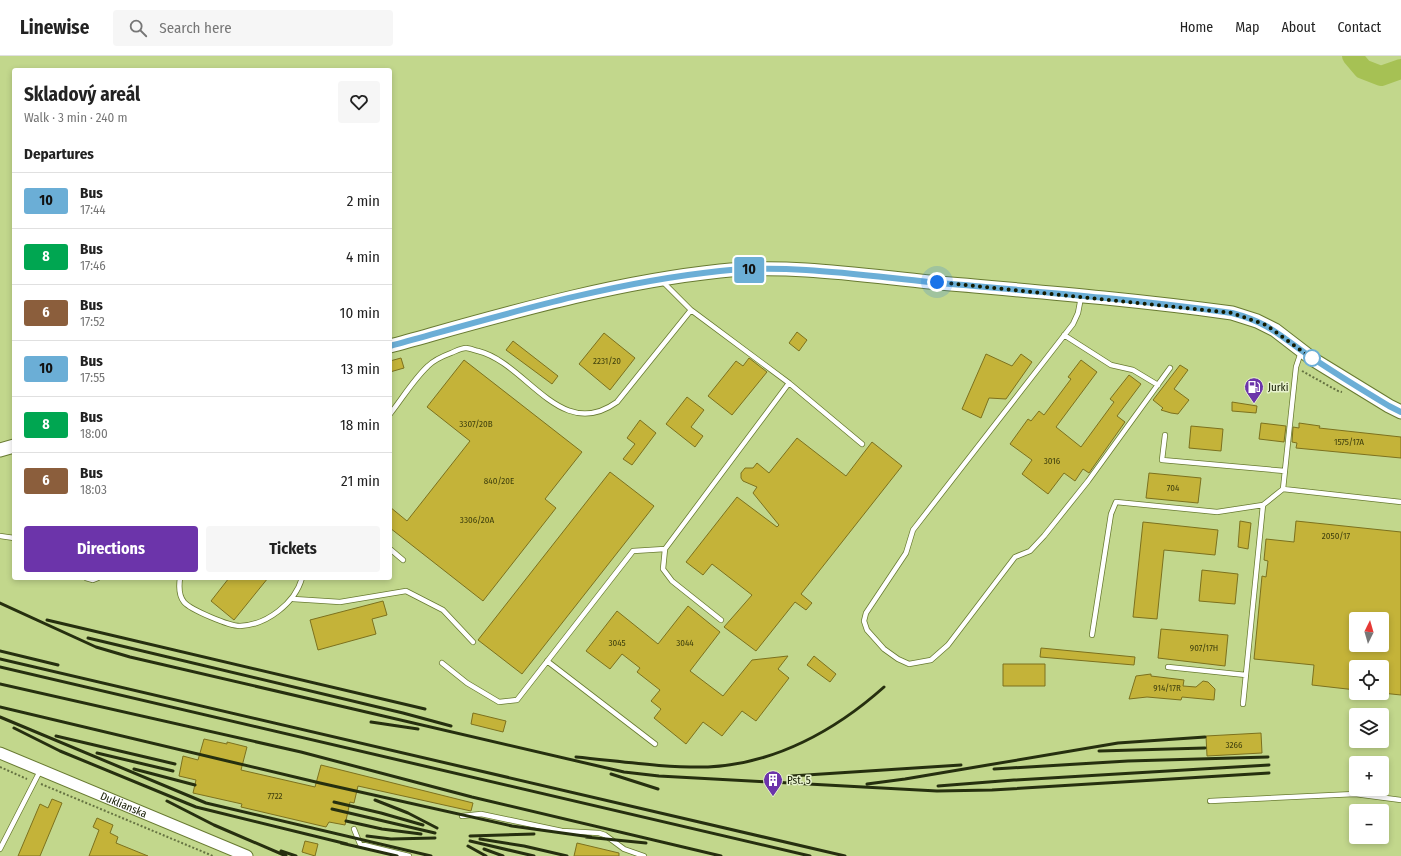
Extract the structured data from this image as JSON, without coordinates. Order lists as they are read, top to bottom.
{
  "streets": {
    "street": ["Duklianska"]
  },
  "places": {
    "fuel station": ["Jurki"],
    "building": ["Pst. 5"]
  },
  "lines": ["bus line 10"],
  "house_numbers": [
    "2231/20",
    "3307/20B",
    "1575/17A",
    "3016",
    "840/20E",
    "704",
    "3306/20A",
    "2050/17",
    "3045",
    "3044",
    "907/17H",
    "914/17R",
    "3266",
    "7722"
  ],
  "north": "top",
  "page": {
    "header": "Linewise",
    "search": "Search here",
    "nav": [
      "Home",
      "Map",
      "About",
      "Contact"
    ],
    "on_map": "10",
    "heading": [
      ["Skladový areál", "Walk · 3 min · 240 m"],
      "Departures"
    ],
    "list": [
      {
        "mark": "10",
        "name": "Bus",
        "note": "17:44",
        "value": "2 min"
      },
      {
        "mark": "8",
        "name": "Bus",
        "note": "17:46",
        "value": "4 min"
      },
      {
        "mark": "6",
        "name": "Bus",
        "note": "17:52",
        "value": "10 min"
      },
      {
        "mark": "10",
        "name": "Bus",
        "note": "17:55",
        "value": "13 min"
      },
      {
        "mark": "8",
        "name": "Bus",
        "note": "18:00",
        "value": "18 min"
      },
      {
        "mark": "6",
        "name": "Bus",
        "note": "18:03",
        "value": "21 min"
      }
    ],
    "buttons": ["Directions", "Tickets"],
    "map_buttons": ["+", "−"]
  }
}
